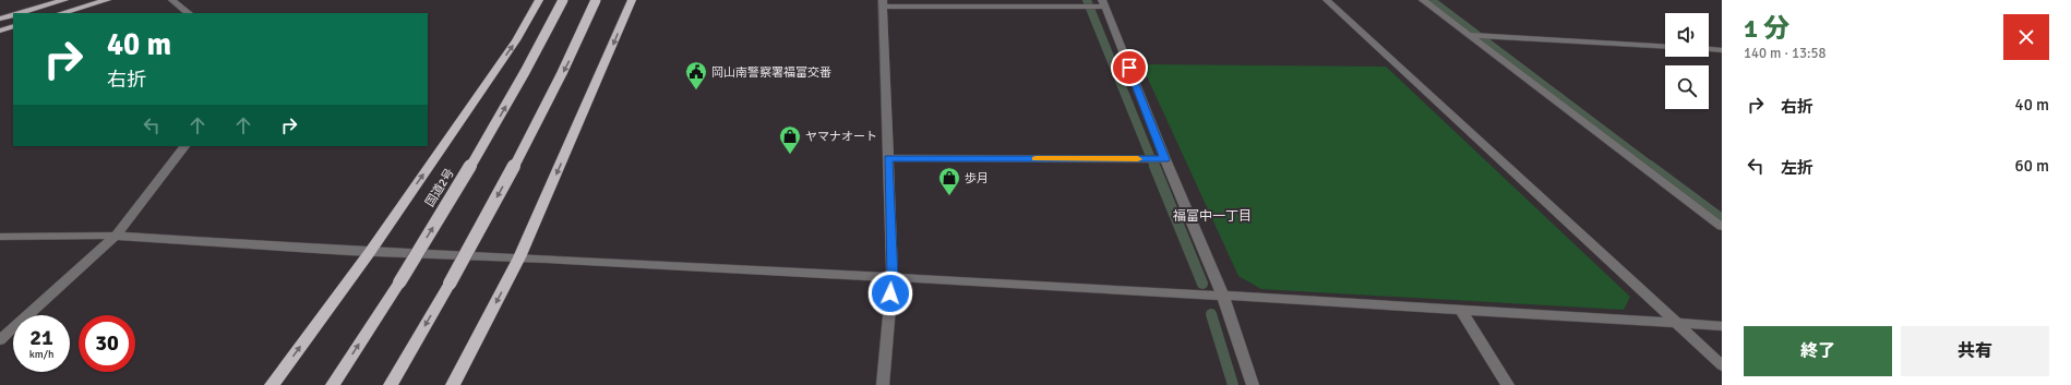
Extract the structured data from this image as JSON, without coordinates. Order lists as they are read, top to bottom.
{
  "streets": {
    "highway": ["国道2号"]
  },
  "districts": ["福富中一丁目"],
  "places": {
    "public building": ["岡山南警察署福富交番"],
    "shop": ["ヤマナオート", "歩月"]
  },
  "page": {
    "heading": ["1 分", "140 m · 13:58"],
    "turn": ["40 m", "右折"],
    "list": [
      {
        "name": "右折",
        "value": "40 m"
      },
      {
        "name": "左折",
        "value": "60 m"
      }
    ],
    "speed": "21 km/h",
    "limit": "30",
    "buttons": ["終了", "共有"]
  }
}
